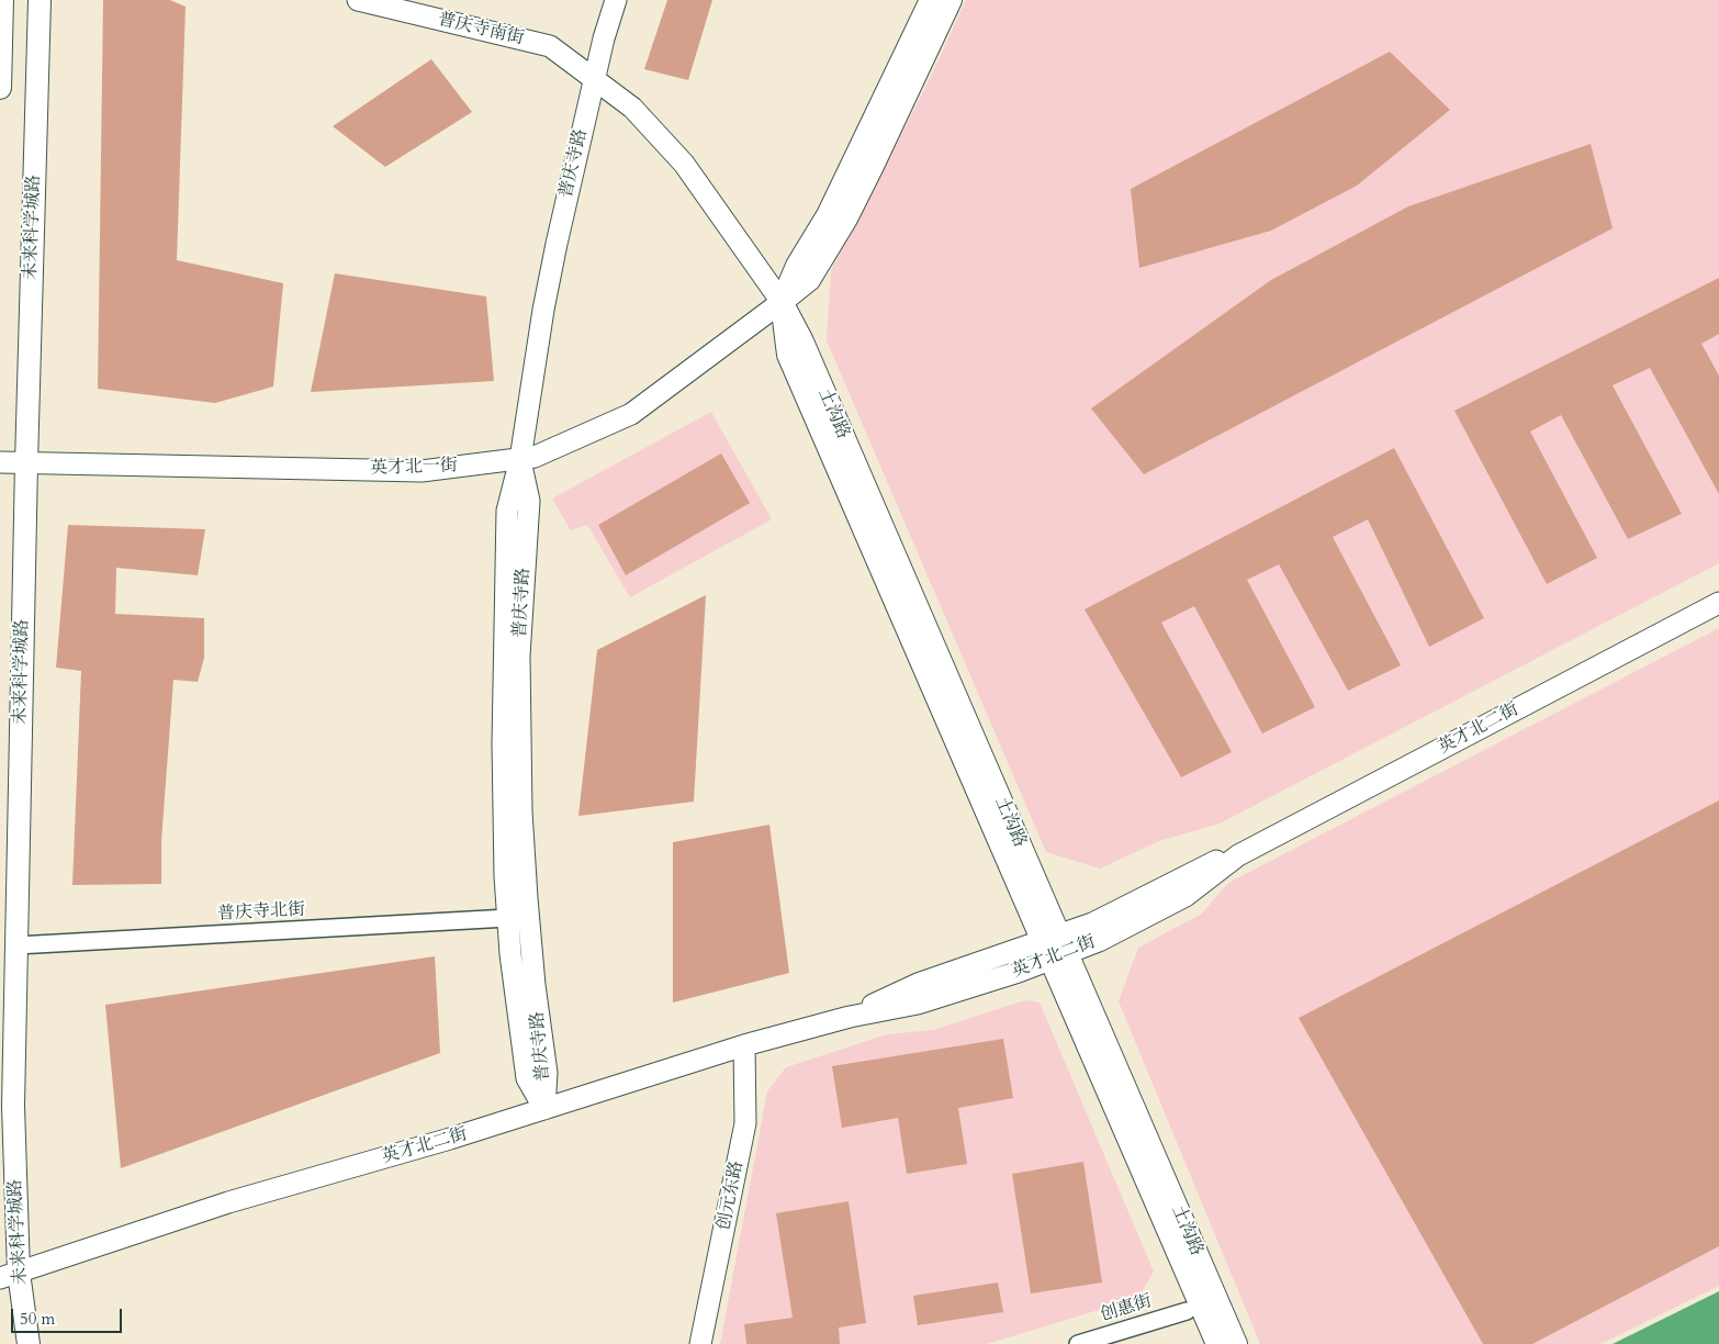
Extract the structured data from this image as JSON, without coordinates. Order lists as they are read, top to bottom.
{
  "streets": {
    "main road": ["未来科学城路", "土沟路"],
    "street": [
      "普庆寺南街",
      "普庆寺路",
      "英才北一街",
      "英才北二街",
      "普庆寺北街",
      "创元东路",
      "创惠街"
    ]
  },
  "crossings": [
    ["普庆寺南街", "普庆寺路"],
    ["普庆寺南街", "土沟路"],
    ["普庆寺南街", "英才北一街"],
    ["普庆寺路", "英才北一街"],
    ["普庆寺路", "英才北二街"],
    ["普庆寺路", "普庆寺北街"],
    ["未来科学城路", "英才北一街"],
    ["未来科学城路", "英才北二街"],
    ["未来科学城路", "普庆寺北街"],
    ["土沟路", "英才北一街"],
    ["土沟路", "英才北二街"],
    ["英才北二街", "创元东路"]
  ],
  "scale_bar": "50 m"
}
